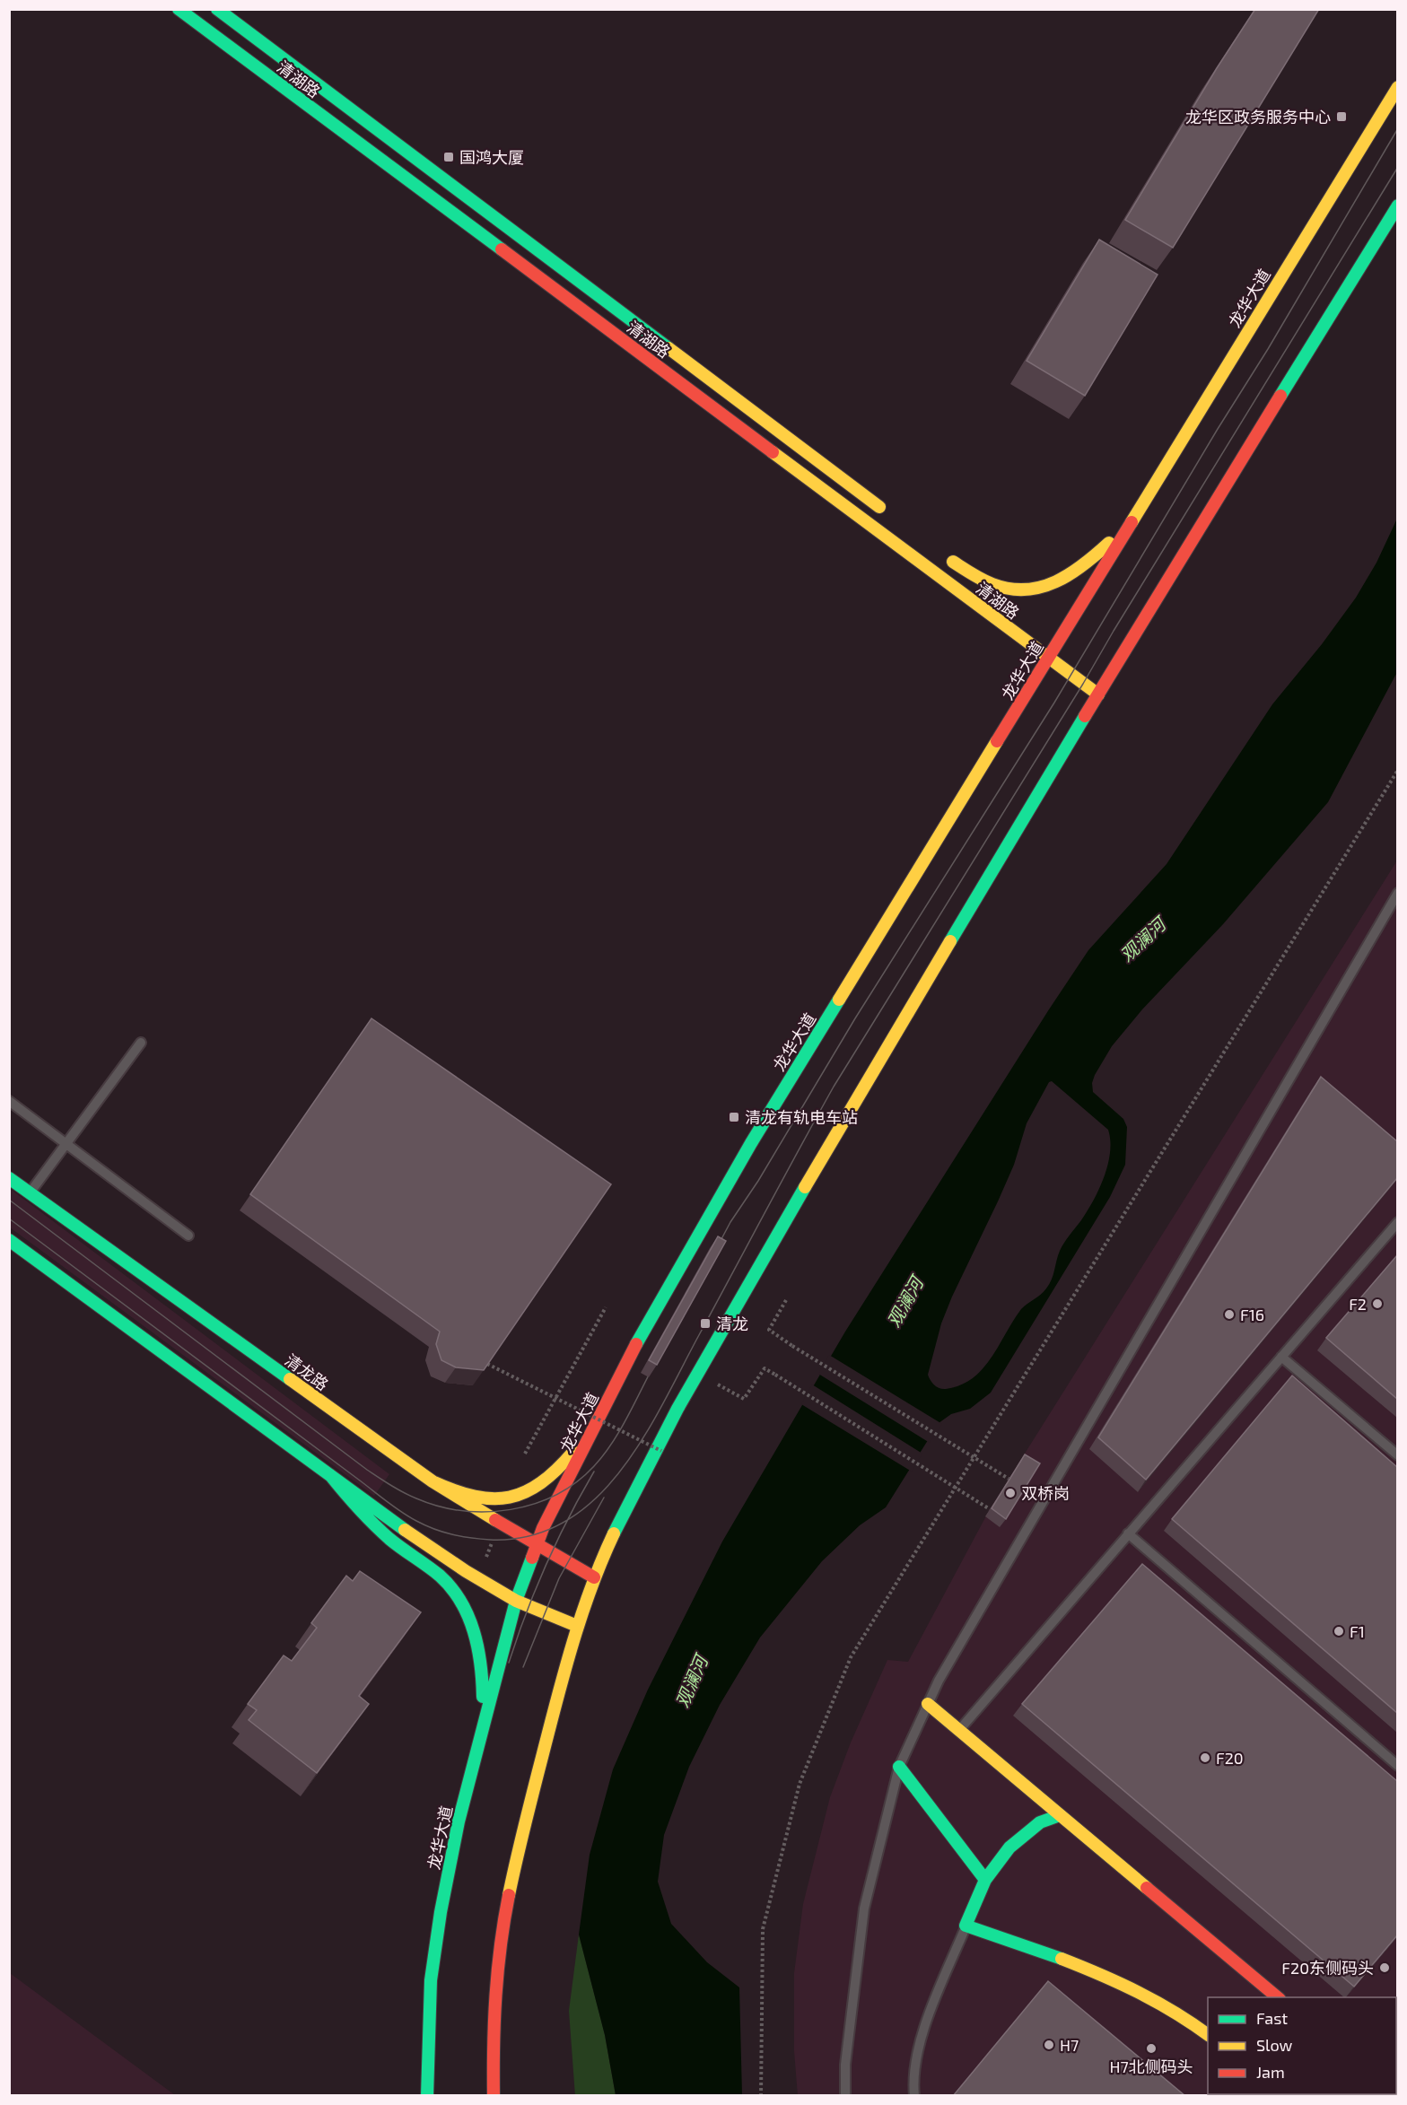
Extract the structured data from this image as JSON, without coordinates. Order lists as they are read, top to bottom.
{
  "streets": {
    "main road": ["清湖路", "龙华大道", "清龙路"]
  },
  "crossings": [
    ["清湖路", "龙华大道"],
    ["龙华大道", "清龙路"]
  ],
  "water": ["观澜河"],
  "places": {
    "transit": [
      "龙华区政务服务中心",
      "国鸿大厦",
      "清龙有轨电车站",
      "清龙"
    ],
    "other": [
      "F2",
      "F16",
      "双桥岗",
      "F1",
      "F20",
      "F20东侧码头",
      "H7",
      "H7北侧码头"
    ]
  },
  "legend": ["Fast", "Slow", "Jam"]
}
